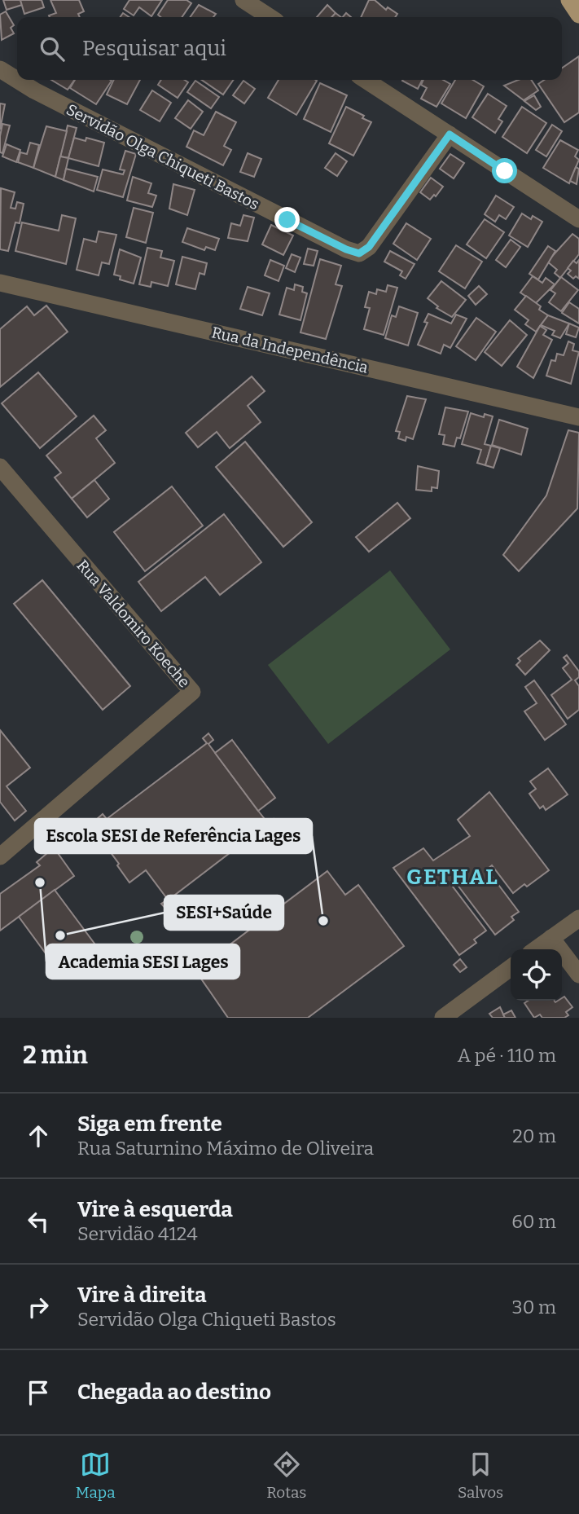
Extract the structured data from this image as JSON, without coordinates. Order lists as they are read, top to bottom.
{
  "streets": {
    "street": ["Servidão Olga Chiqueti Bastos", "Rua da Independência", "Rua Valdomiro Koeche"]
  },
  "districts": ["GETHAL"],
  "places": ["Academia SESI Lages", "Escola SESI de Referência Lages", "SESI+Saúde"],
  "page": {
    "search": "Pesquisar aqui",
    "heading": ["2 min", "A pé · 110 m"],
    "list": [
      ["Siga em frente", "Rua Saturnino Máximo de Oliveira", "20 m"],
      ["Vire à esquerda", "Servidão 4124", "60 m"],
      ["Vire à direita", "Servidão Olga Chiqueti Bastos", "30 m"],
      "Chegada ao destino"
    ],
    "nav": ["Mapa", "Rotas", "Salvos"]
  }
}
